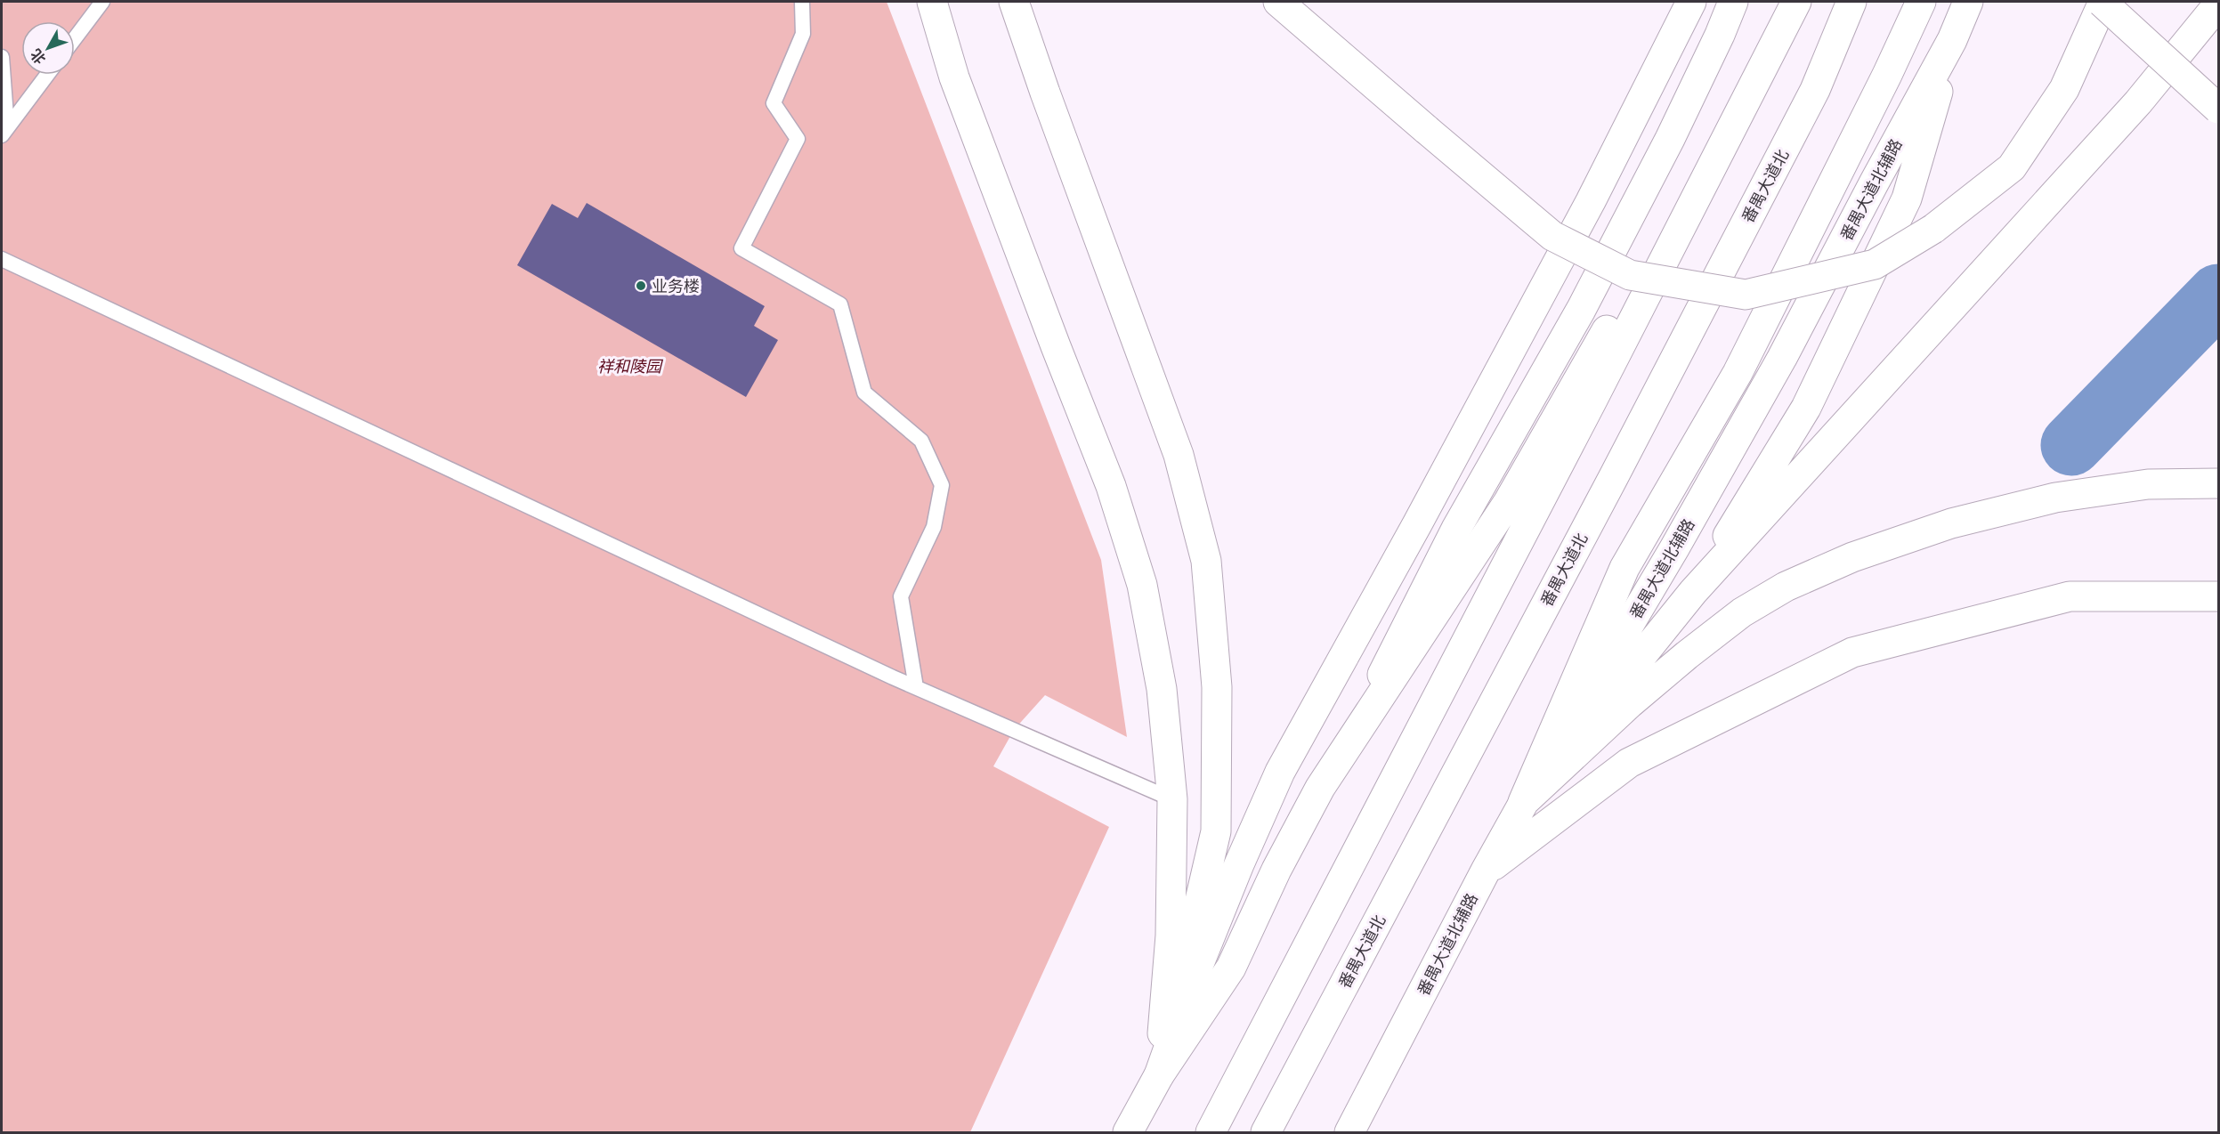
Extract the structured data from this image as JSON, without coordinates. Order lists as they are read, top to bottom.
{
  "streets": {
    "main road": ["番禺大道北", "番禺大道北辅路"]
  },
  "parks": ["祥和陵园"],
  "places": ["业务楼"],
  "north": "bottom left"
}
